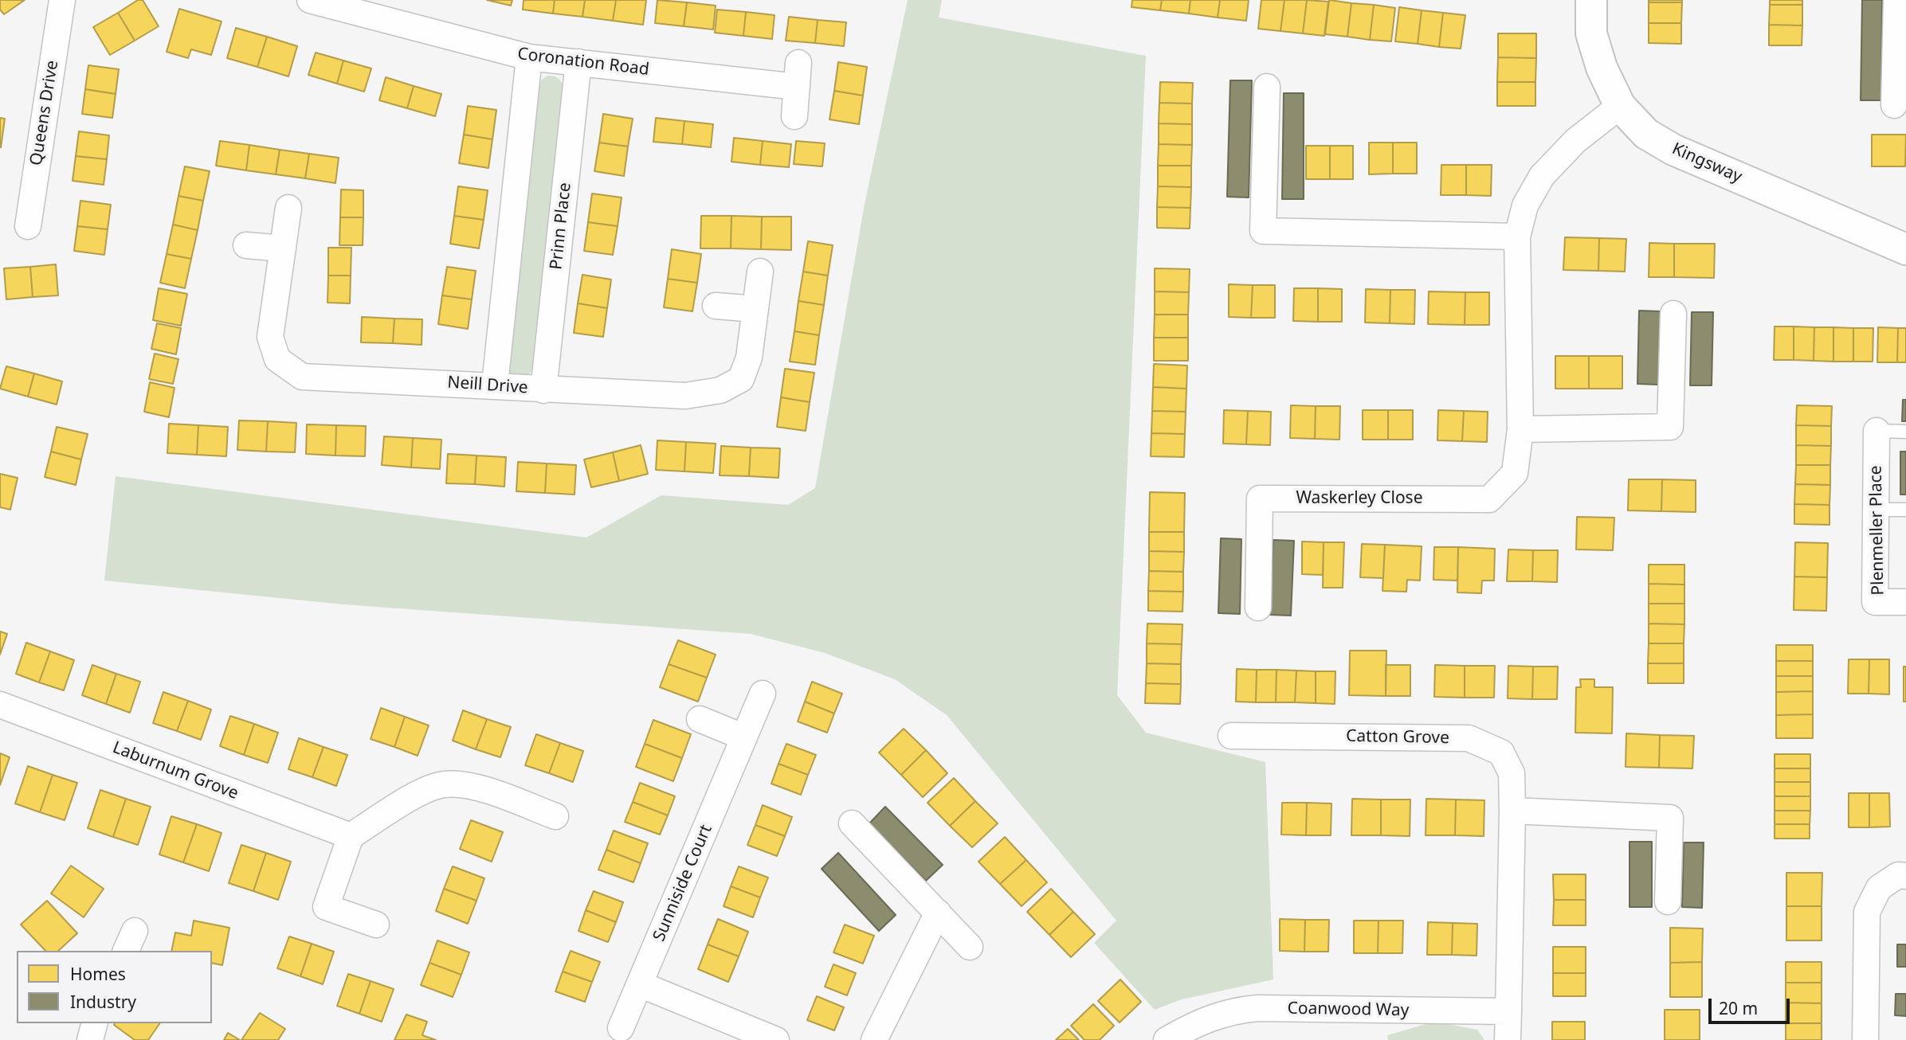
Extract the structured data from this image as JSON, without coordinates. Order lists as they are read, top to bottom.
{
  "streets": {
    "street": [
      "Coronation Road",
      "Queens Drive",
      "Kingsway",
      "Prinn Place",
      "Neill Drive",
      "Waskerley Close",
      "Plenmeller Place",
      "Catton Grove",
      "Laburnum Grove",
      "Sunniside Court",
      "Coanwood Way"
    ]
  },
  "crossings": [
    ["Coronation Road", "Prinn Place"],
    ["Kingsway", "Waskerley Close"],
    ["Prinn Place", "Neill Drive"],
    ["Catton Grove", "Coanwood Way"]
  ],
  "legend": ["Homes", "Industry"],
  "scale_bar": "20 m"
}
